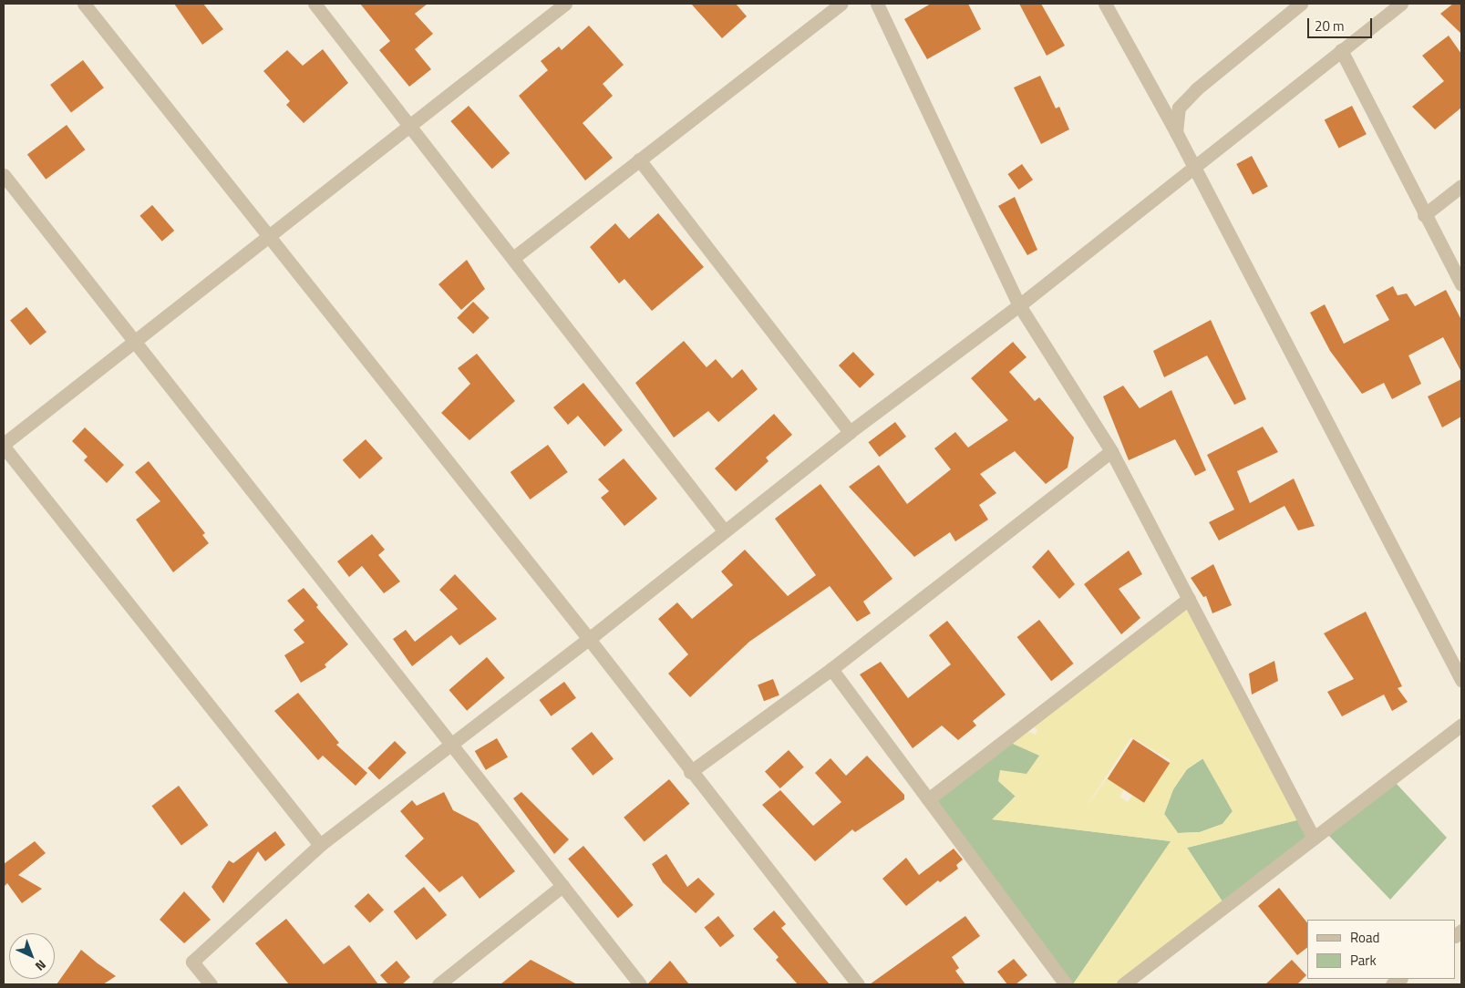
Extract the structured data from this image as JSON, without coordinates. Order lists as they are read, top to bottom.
{
  "legend": ["Road", "Park"],
  "scale_bar": "20 m",
  "north": "bottom right"
}
